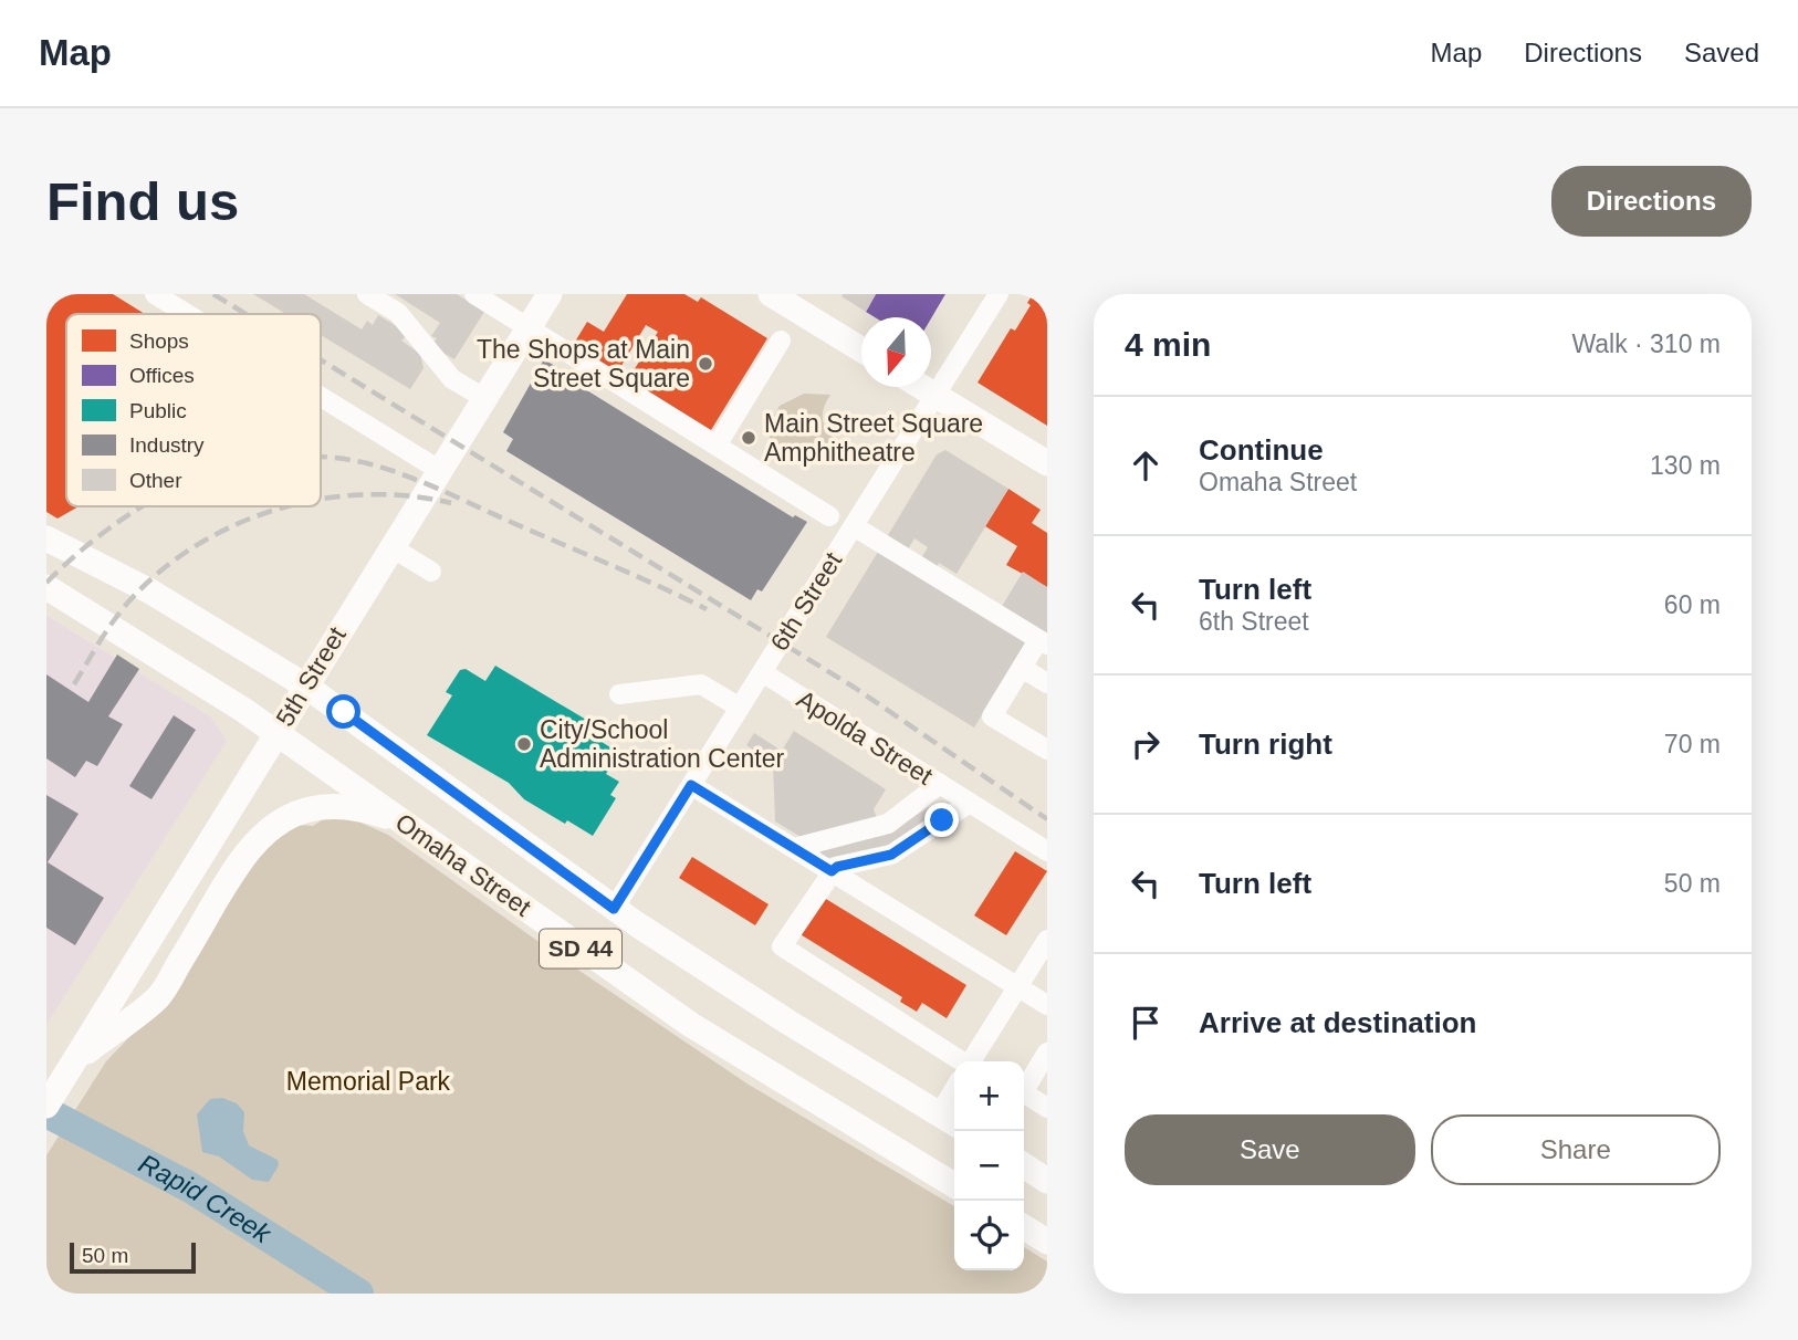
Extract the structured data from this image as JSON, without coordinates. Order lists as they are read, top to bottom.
{
  "streets": {
    "main road": ["5th Street", "Omaha Street", "SD 44"],
    "street": ["6th Street", "Apolda Street"]
  },
  "crossings": [
    ["6th Street", "Apolda Street"],
    ["6th Street", "Omaha Street"],
    ["5th Street", "Omaha Street"]
  ],
  "water": ["Rapid Creek"],
  "parks": ["Memorial Park"],
  "places": ["The Shops at Main Street Square", "Main Street Square Amphitheatre", "City/School Administration Center"],
  "legend": [
    "Shops",
    "Offices",
    "Public",
    "Industry",
    "Other"
  ],
  "scale_bar": "50 m",
  "north": "bottom",
  "page": {
    "header": "Map",
    "nav": ["Map", "Directions", "Saved"],
    "buttons": [
      "Directions",
      ["Save", "Share"]
    ],
    "title": "Find us",
    "heading": ["4 min", "Walk · 310 m"],
    "list": [
      ["Continue", "Omaha Street", "130 m"],
      ["Turn left", "6th Street", "60 m"],
      ["Turn right", "70 m"],
      ["Turn left", "50 m"],
      "Arrive at destination"
    ],
    "map_buttons": ["+", "−"],
    "scale": "50 m"
  }
}
